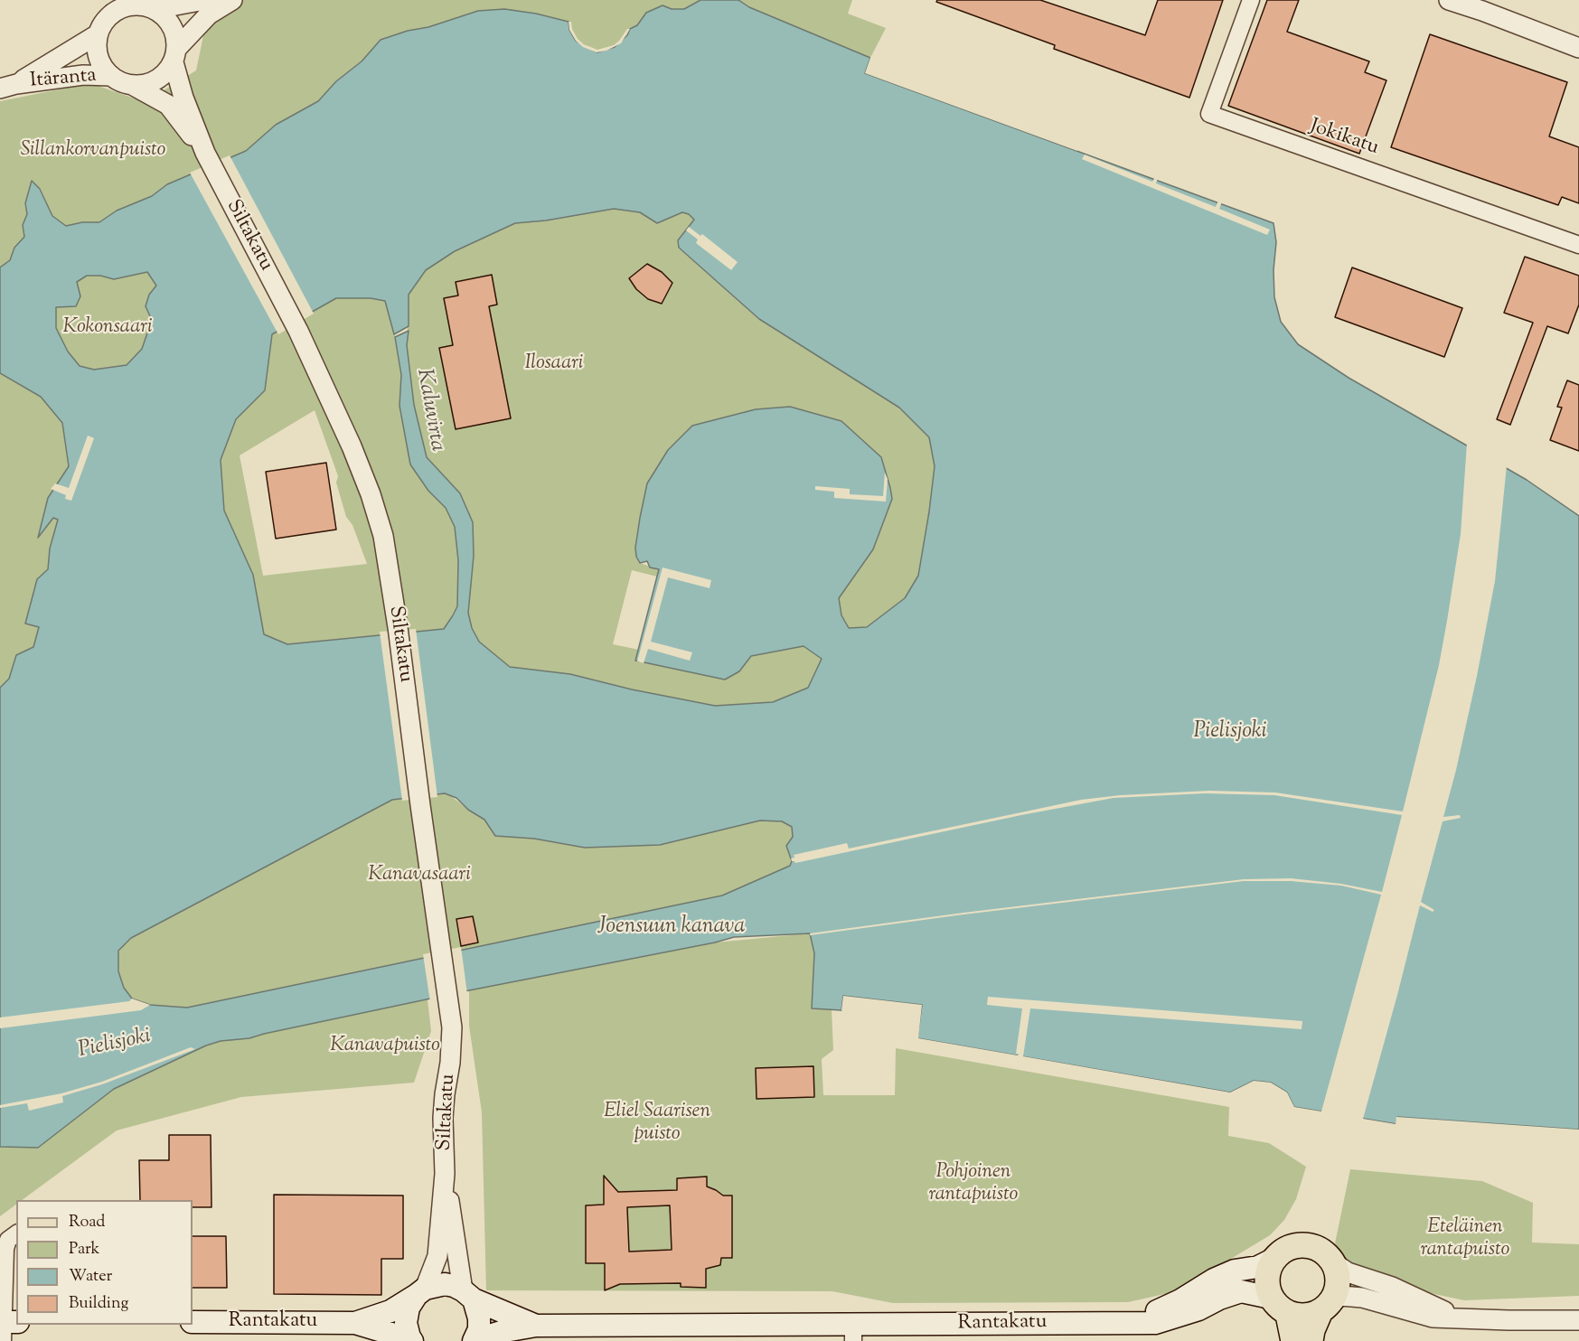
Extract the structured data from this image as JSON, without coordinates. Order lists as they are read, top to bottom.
{
  "streets": {
    "main road": ["Rantakatu"],
    "street": ["Itäranta", "Jokikatu", "Siltakatu"]
  },
  "crossings": [
    ["Itäranta", "Siltakatu"],
    ["Siltakatu", "Rantakatu"]
  ],
  "water": ["Kaluvirta", "Pielisjoki", "Joensuun kanava"],
  "parks": [
    "Sillankorvanpuisto",
    "Kokonsaari",
    "Ilosaari",
    "Kanavasaari",
    "Kanavapuisto",
    "Eliel Saarisen puisto",
    "Pohjoinen rantapuisto",
    "Eteläinen rantapuisto"
  ],
  "legend": [
    "Road",
    "Park",
    "Water",
    "Building"
  ]
}
